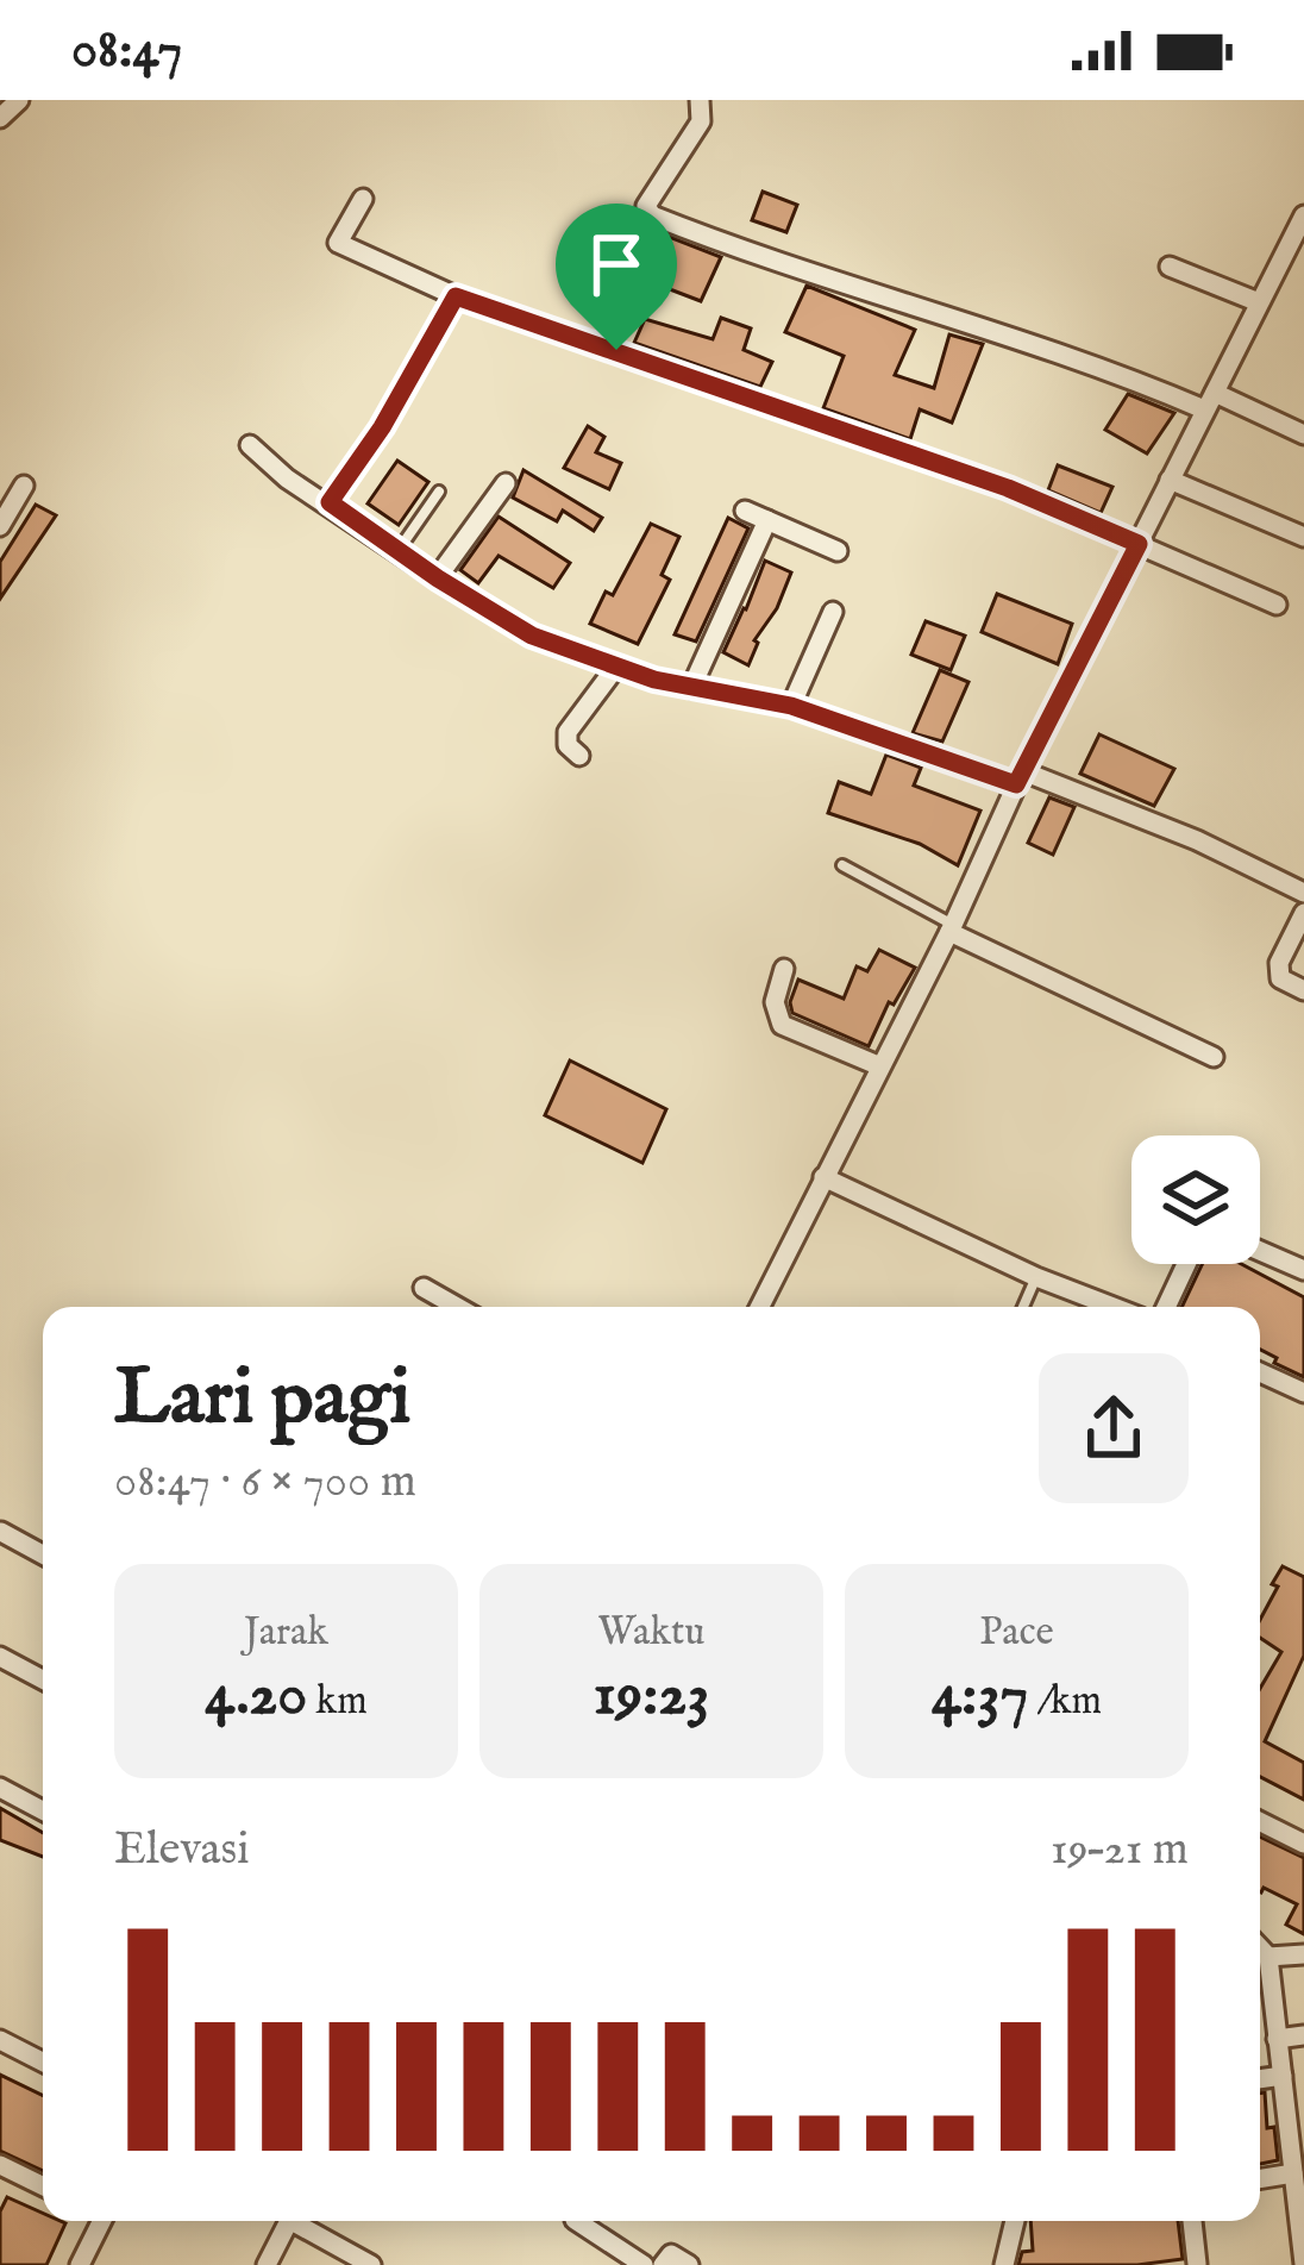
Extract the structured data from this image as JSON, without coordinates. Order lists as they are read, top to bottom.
{
  "page": {
    "status": "08:47",
    "heading": ["Lari pagi", "08:47 · 6 × 700 m"],
    "stats": [
      ["Jarak", "4.20 km"],
      ["Waktu", "19:23"],
      ["Pace", "4:37 /km"]
    ],
    "chart": ["Elevasi", "19–21 m"]
  }
}
